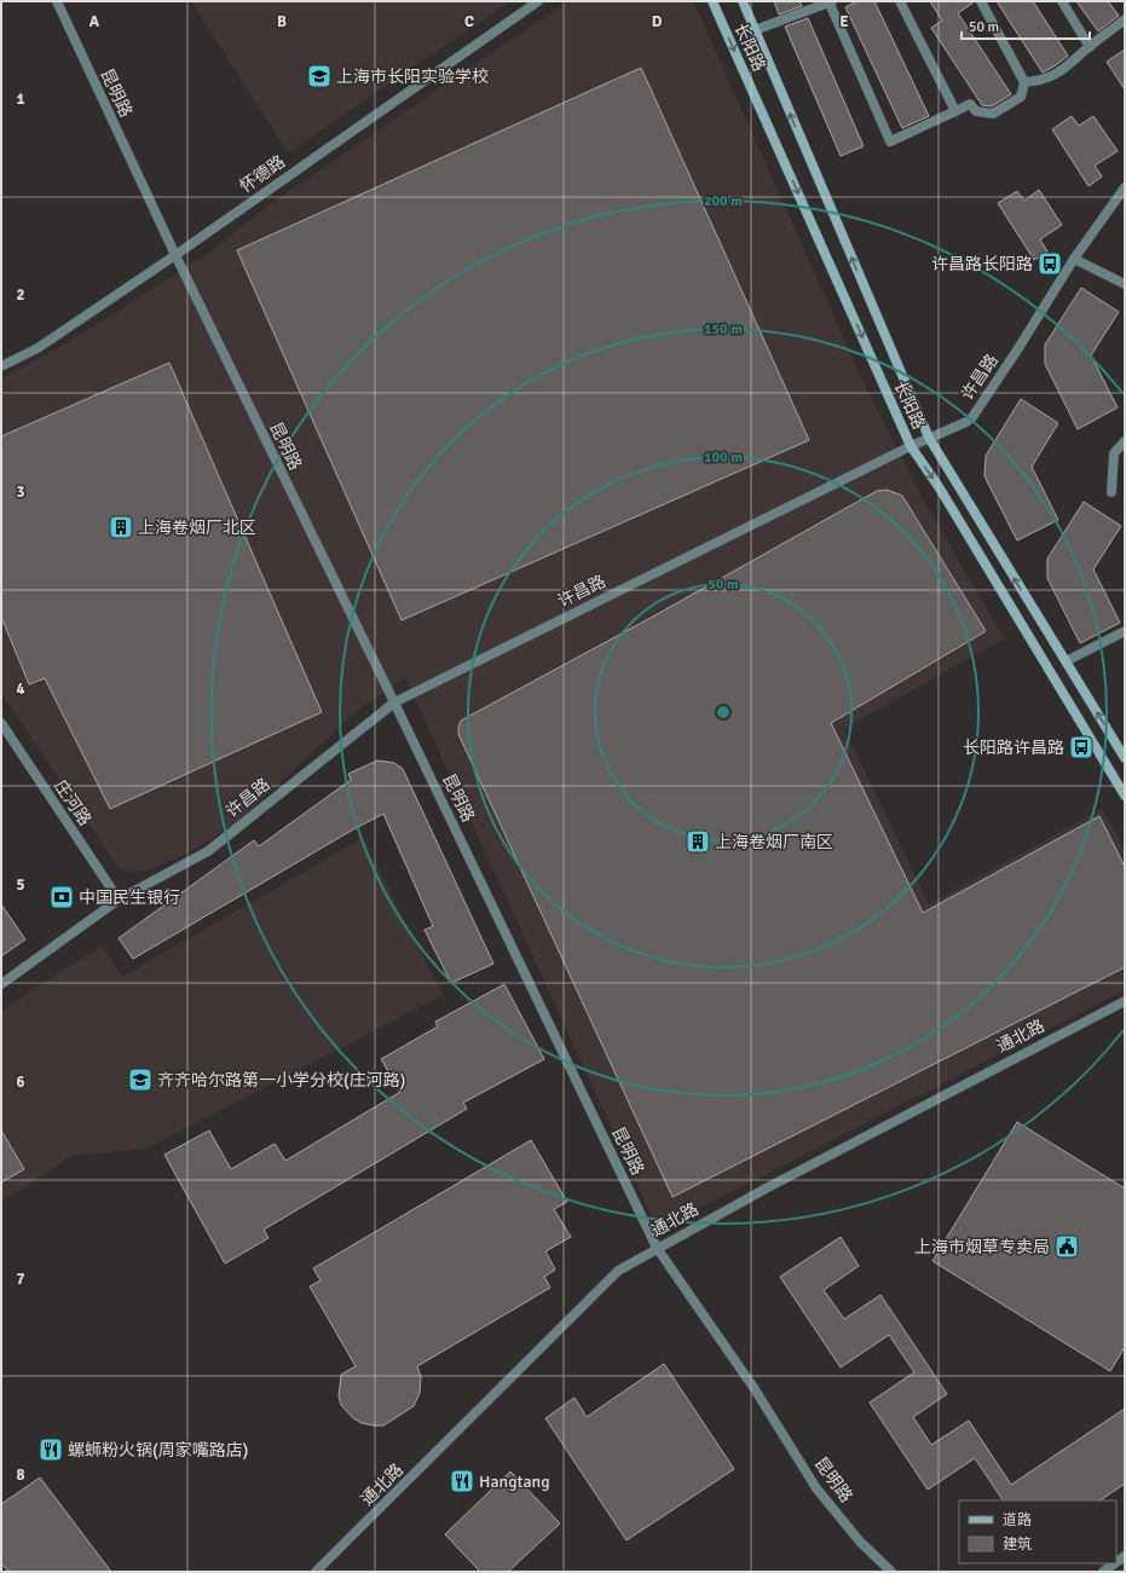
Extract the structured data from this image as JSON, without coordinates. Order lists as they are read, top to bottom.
{
  "streets": {
    "main road": ["长阳路"],
    "street": [
      "昆明路",
      "怀德路",
      "许昌路",
      "庄河路",
      "通北路"
    ]
  },
  "crossings": [
    ["长阳路", "许昌路"],
    ["昆明路", "怀德路"],
    ["昆明路", "许昌路"],
    ["昆明路", "通北路"],
    ["许昌路", "庄河路"]
  ],
  "places": {
    "school or university": ["上海市长阳实验学校", "齐齐哈尔路第一小学分校(庄河路)"],
    "bus stop": ["许昌路长阳路", "长阳路许昌路"],
    "building": ["上海卷烟厂北区", "上海卷烟厂南区"],
    "bank": ["中国民生银行"],
    "public building": ["上海市烟草专卖局"],
    "restaurant": ["螺蛳粉火锅(周家嘴路店)", "Hangtang"]
  },
  "legend": ["道路", "建筑"],
  "scale_bar": "50 m",
  "grid": {
    "columns": [
      "A",
      "B",
      "C",
      "D",
      "E"
    ],
    "rows": [
      "1",
      "2",
      "3",
      "4",
      "5",
      "6",
      "7",
      "8"
    ]
  },
  "rings": [
    "200 m",
    "150 m",
    "100 m",
    "50 m"
  ]
}
